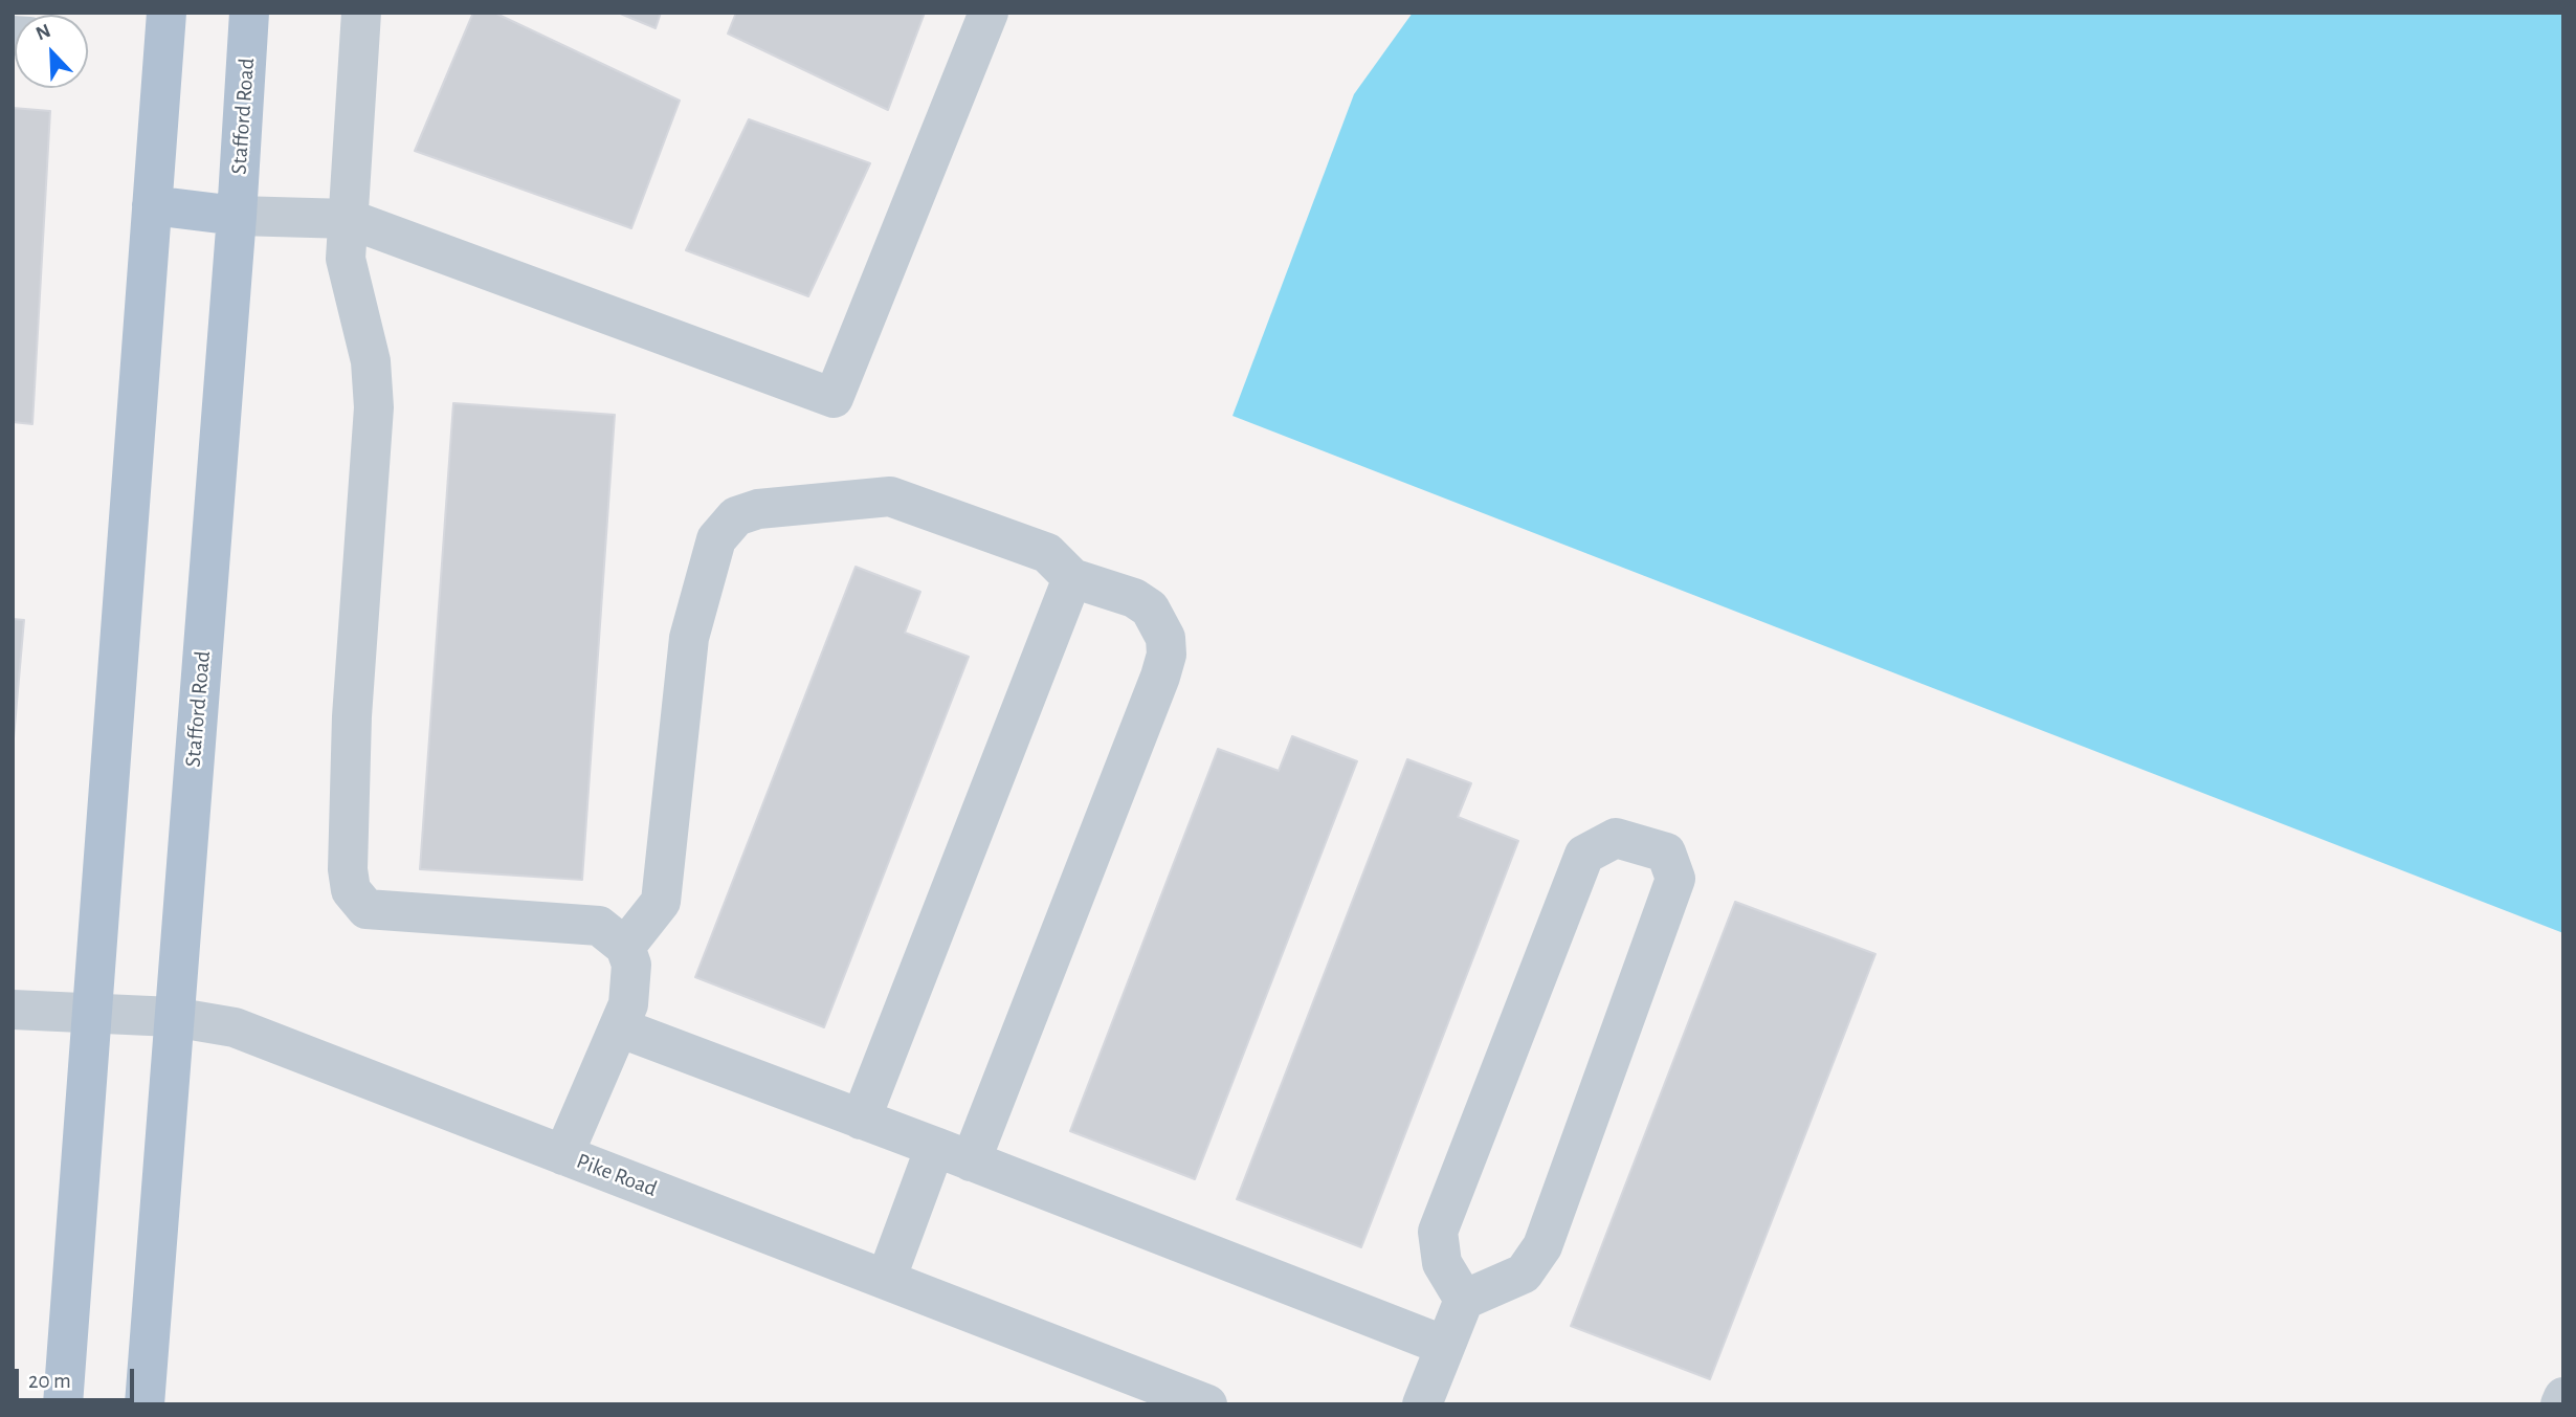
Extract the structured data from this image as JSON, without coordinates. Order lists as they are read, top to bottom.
{
  "streets": {
    "main road": ["Stafford Road"],
    "street": ["Pike Road"]
  },
  "crossings": [
    ["Stafford Road", "Pike Road"]
  ],
  "scale_bar": "20 m",
  "north": "top left"
}
